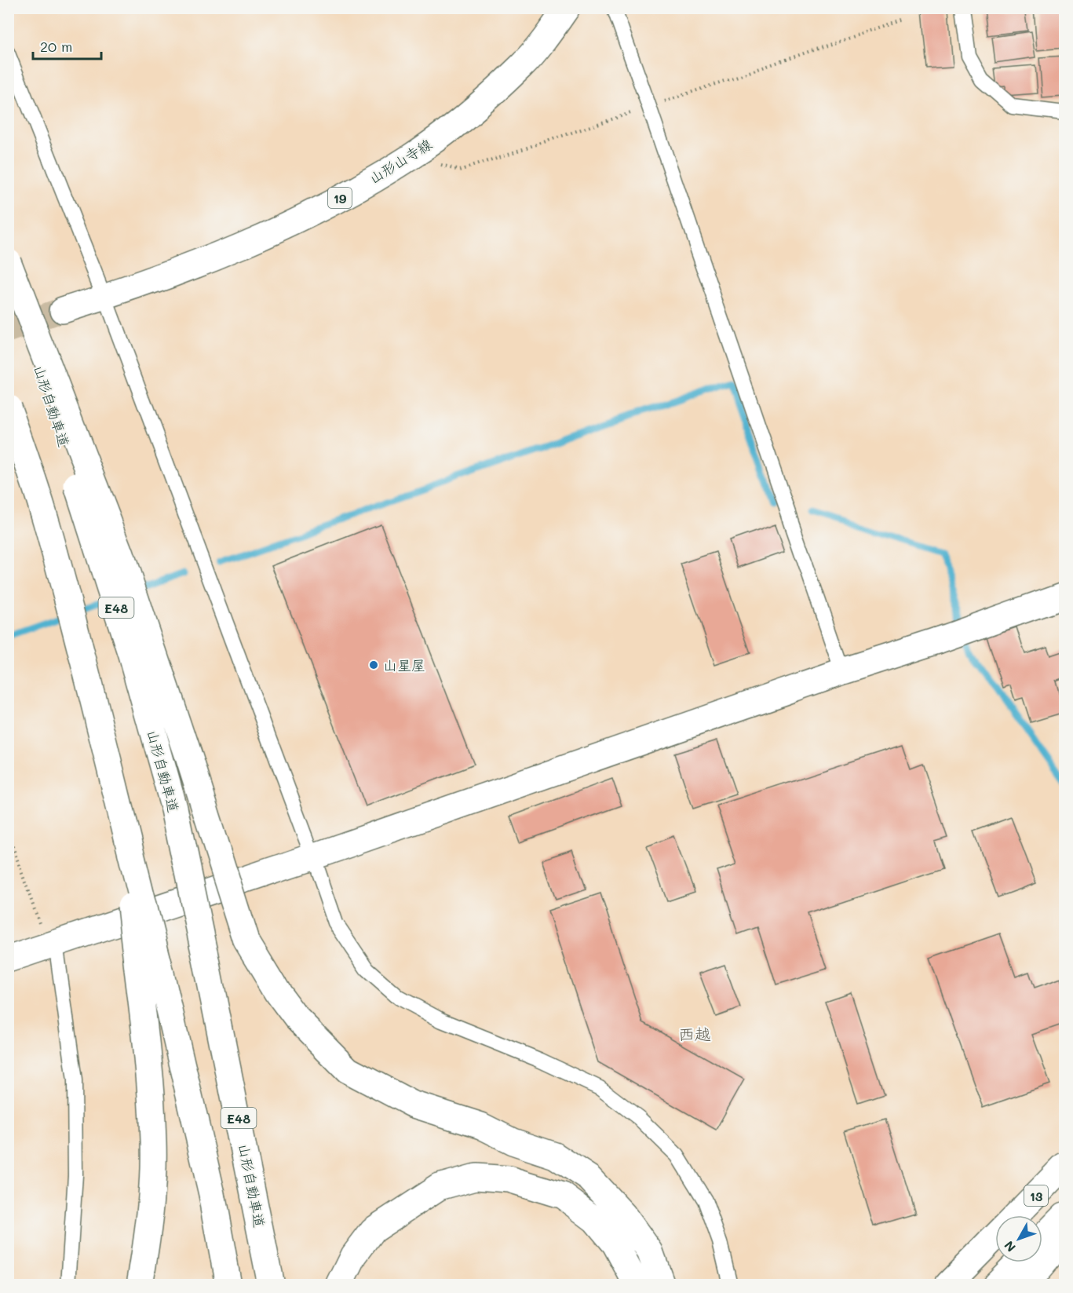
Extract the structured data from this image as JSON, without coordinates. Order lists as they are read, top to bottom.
{
  "streets": {
    "main road": [
      "山形山寺線",
      "19",
      "山形自動車道",
      "E48",
      "13"
    ]
  },
  "districts": ["西越"],
  "places": ["山星屋"],
  "scale_bar": "20 m",
  "north": "bottom left"
}
